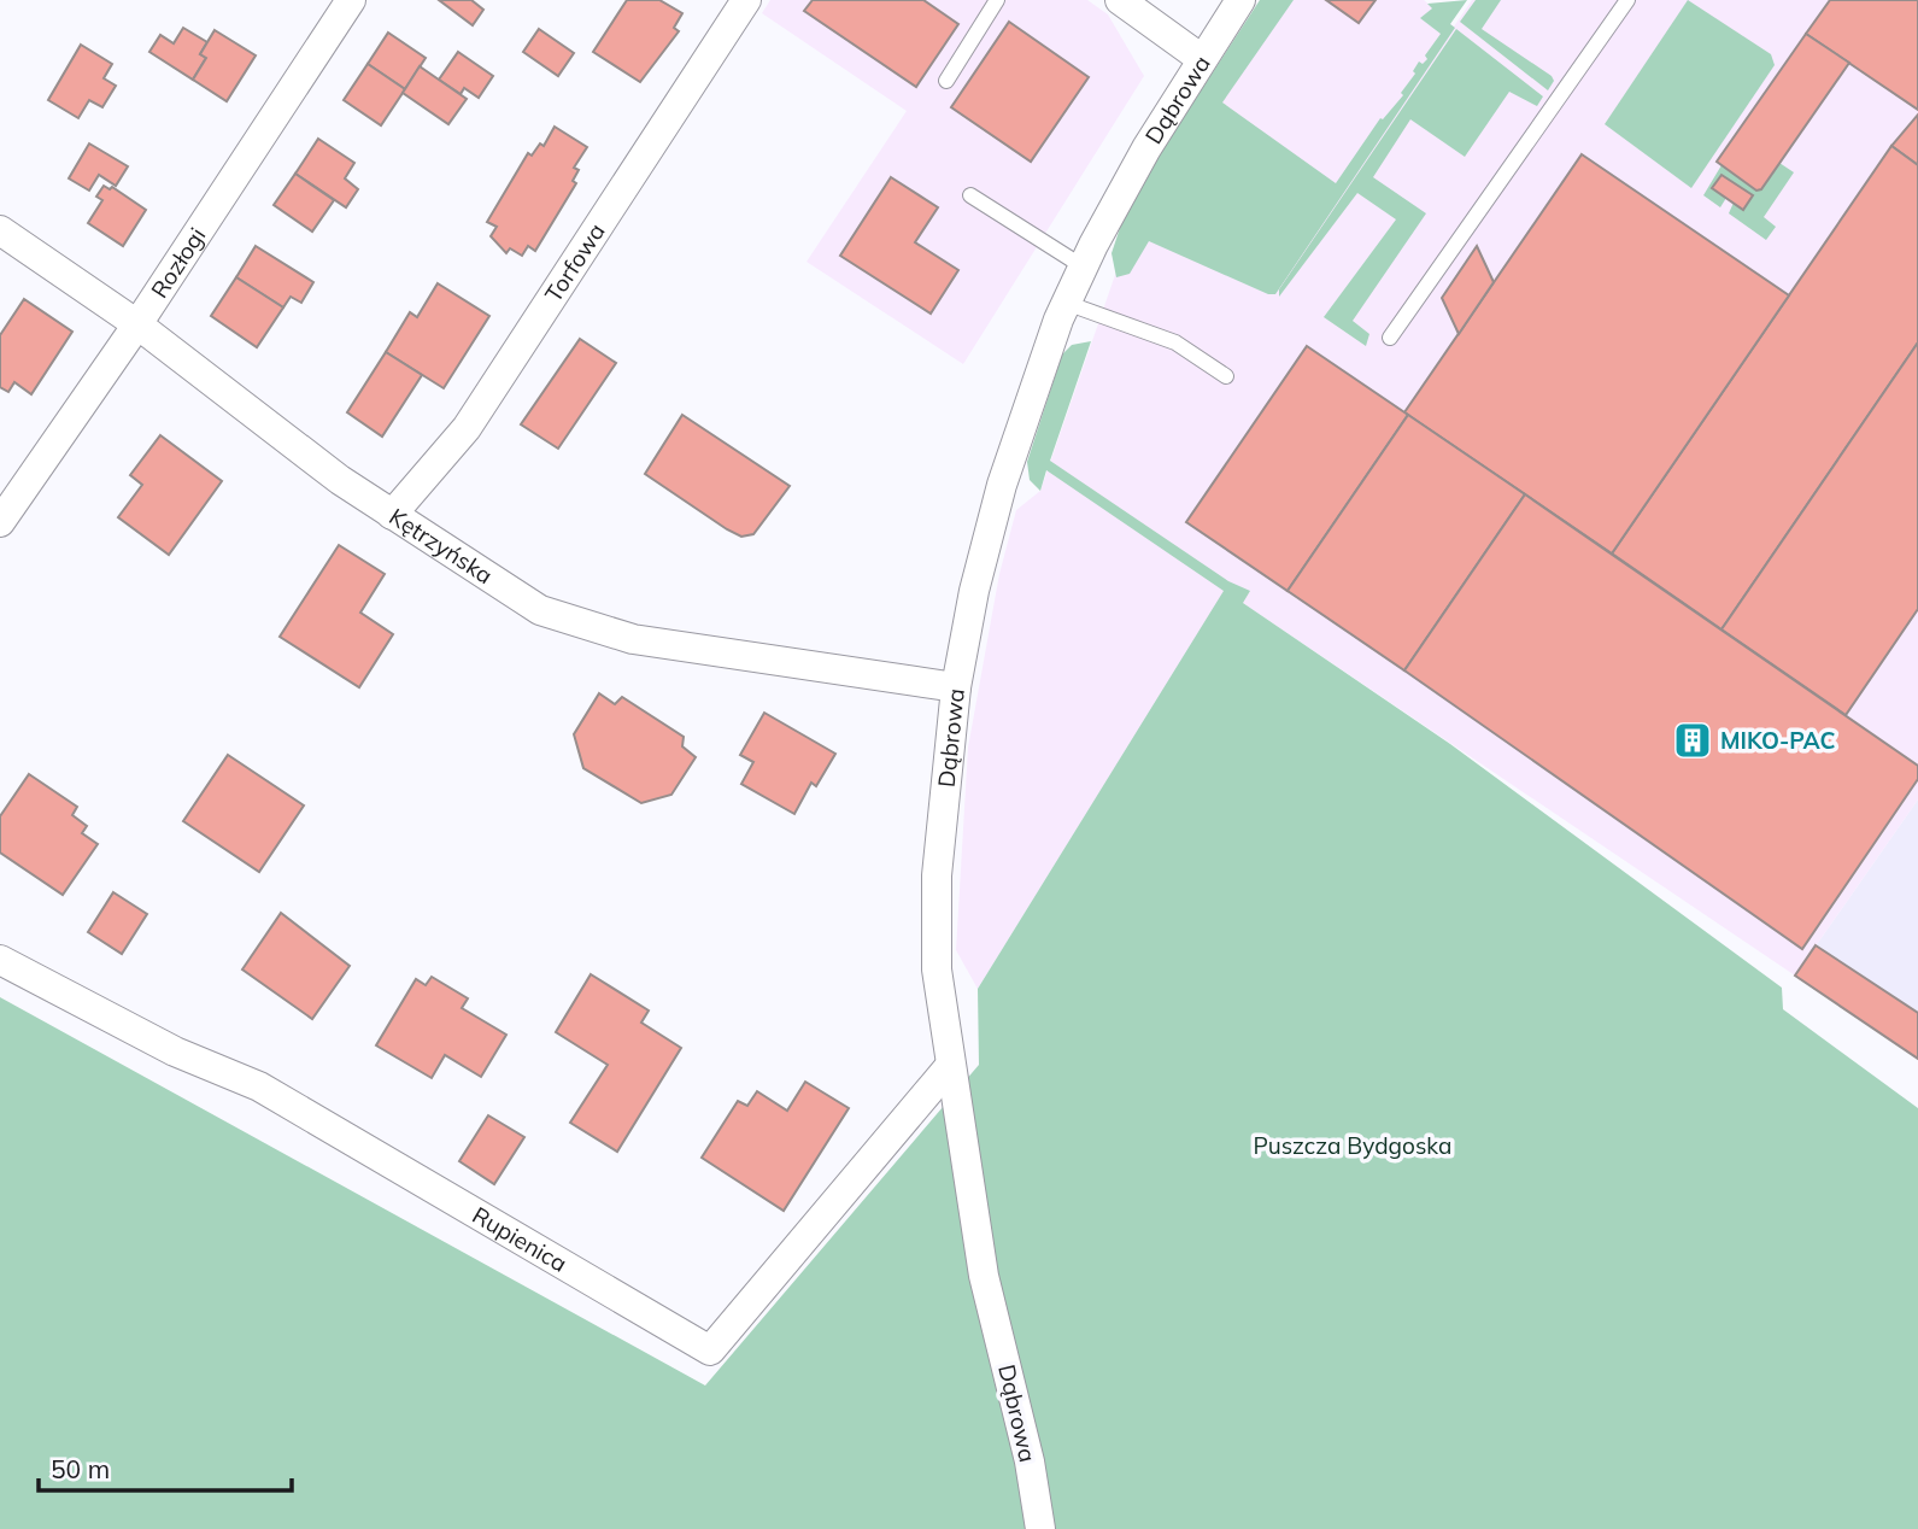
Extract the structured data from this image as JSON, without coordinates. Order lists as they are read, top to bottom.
{
  "streets": {
    "street": [
      "Dąbrowa",
      "Rozłogi",
      "Torfowa",
      "Kętrzyńska",
      "Rupienica"
    ]
  },
  "crossings": [
    ["Dąbrowa", "Kętrzyńska"],
    ["Dąbrowa", "Rupienica"],
    ["Rozłogi", "Kętrzyńska"],
    ["Torfowa", "Kętrzyńska"]
  ],
  "parks": ["Puszcza Bydgoska"],
  "places": {
    "building": ["MIKO-PAC"]
  },
  "scale_bar": "50 m"
}
